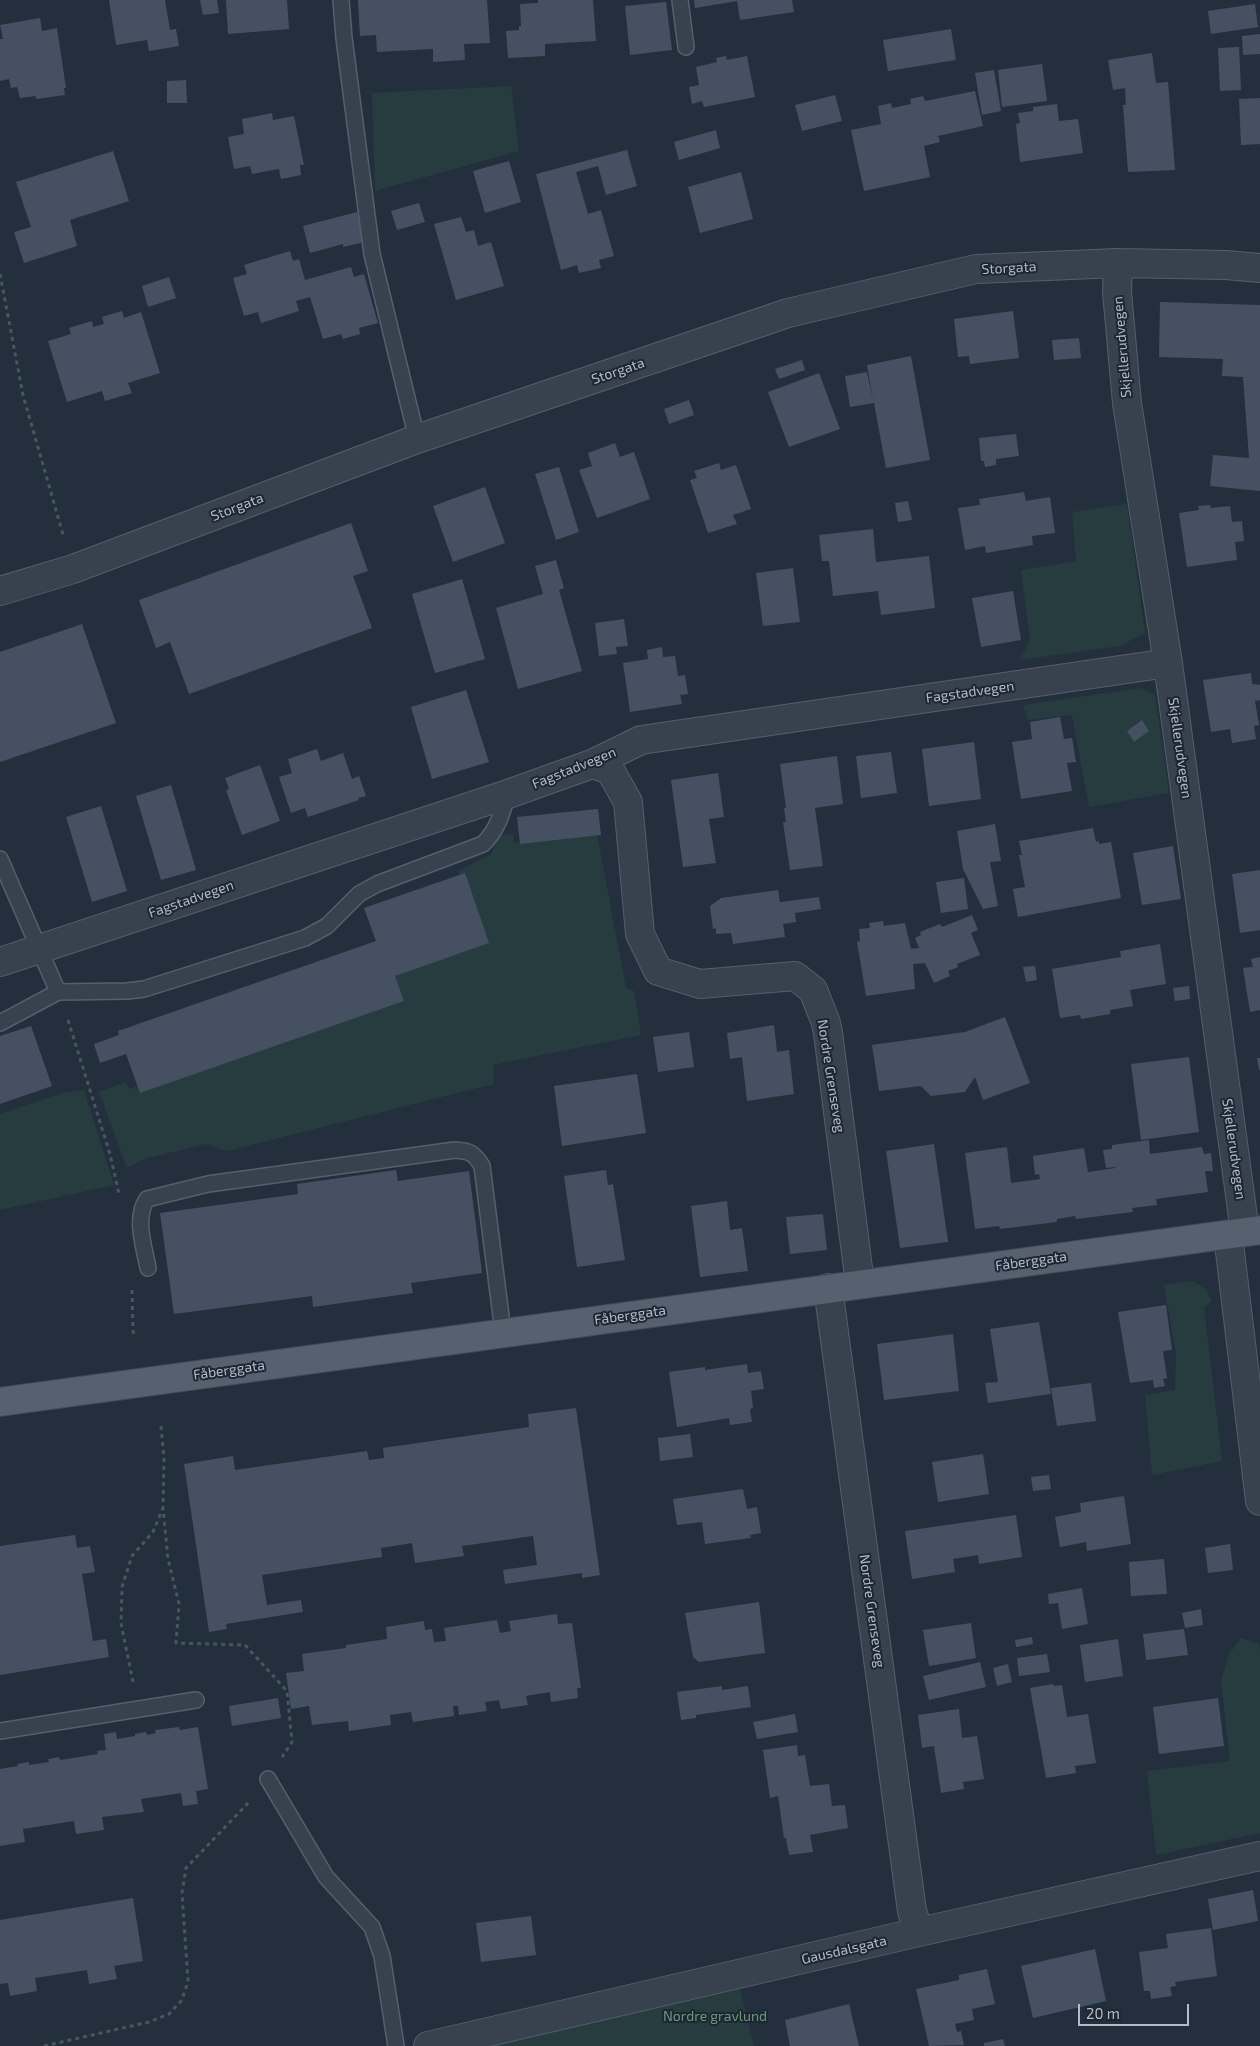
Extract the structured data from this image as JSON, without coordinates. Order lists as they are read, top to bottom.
{
  "streets": {
    "main road": ["Fåberggata"],
    "street": [
      "Storgata",
      "Skjellerudvegen",
      "Fagstadvegen",
      "Nordre Grenseveg",
      "Gausdalsgata"
    ]
  },
  "crossings": [
    ["Storgata", "Skjellerudvegen"],
    ["Skjellerudvegen", "Fagstadvegen"],
    ["Skjellerudvegen", "Fåberggata"],
    ["Fagstadvegen", "Nordre Grenseveg"],
    ["Nordre Grenseveg", "Fåberggata"],
    ["Nordre Grenseveg", "Gausdalsgata"]
  ],
  "parks": ["Nordre gravlund"],
  "scale_bar": "20 m"
}
